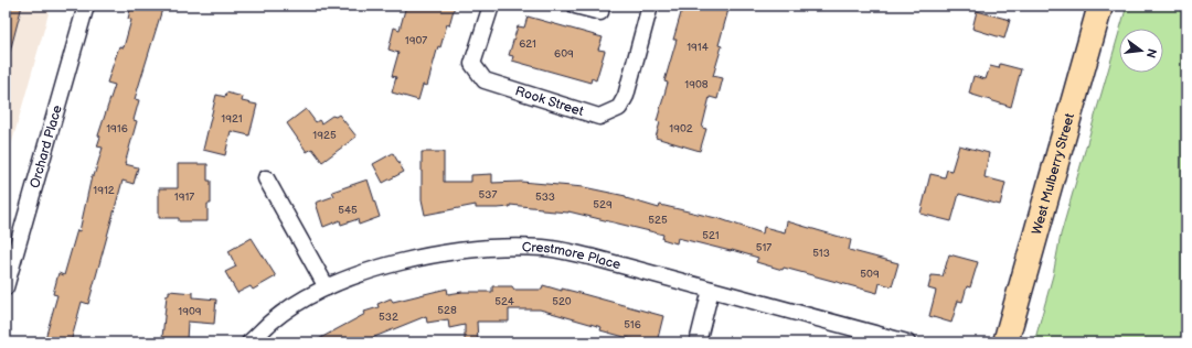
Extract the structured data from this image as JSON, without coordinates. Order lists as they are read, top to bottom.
{
  "streets": {
    "main road": ["West Mulberry Street"],
    "street": ["Rook Street", "Orchard Place", "Crestmore Place"]
  },
  "house_numbers": [
    "1907",
    "621",
    "1914",
    "609",
    "1908",
    "1921",
    "1916",
    "1902",
    "1925",
    "1912",
    "537",
    "1917",
    "533",
    "529",
    "545",
    "525",
    "521",
    "517",
    "513",
    "509",
    "524",
    "520",
    "528",
    "1909",
    "532",
    "516"
  ],
  "north": "right"
}
